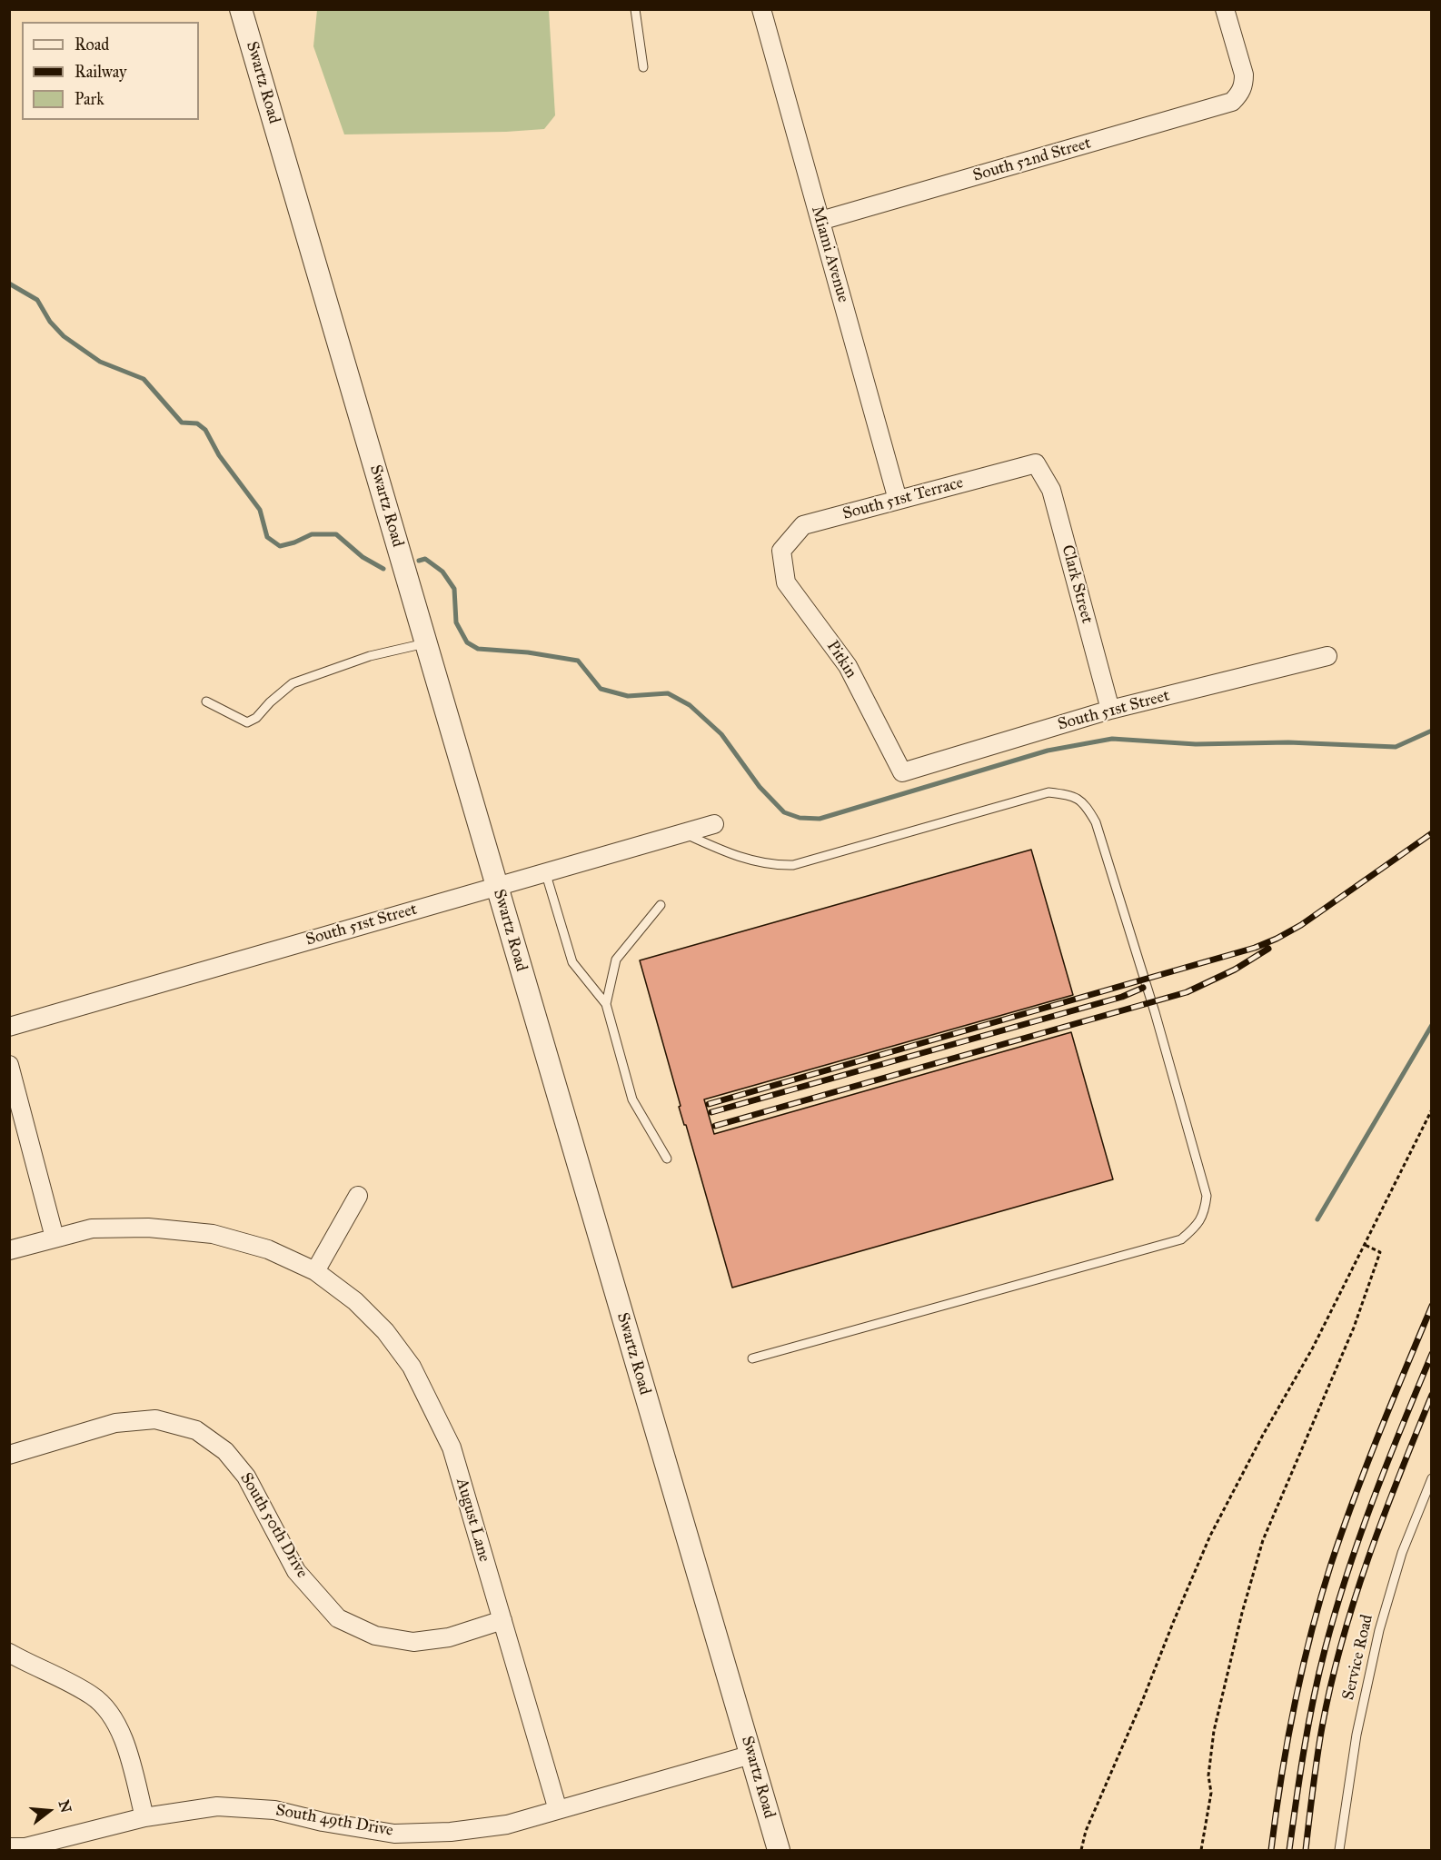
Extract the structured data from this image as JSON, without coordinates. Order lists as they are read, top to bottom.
{
  "streets": {
    "street": [
      "Swartz Road",
      "South 52nd Street",
      "Miami Avenue",
      "South 51st Terrace",
      "Clark Street",
      "Pitkin",
      "South 51st Street",
      "August Lane",
      "South 50th Drive",
      "South 49th Drive"
    ],
    "lane": ["Service Road"]
  },
  "crossings": [
    ["Swartz Road", "South 51st Street"],
    ["Swartz Road", "South 49th Drive"],
    ["South 52nd Street", "Miami Avenue"],
    ["Miami Avenue", "South 51st Terrace"],
    ["South 51st Terrace", "Clark Street"],
    ["South 51st Terrace", "Pitkin"],
    ["Clark Street", "South 51st Street"],
    ["Pitkin", "South 51st Street"],
    ["August Lane", "South 50th Drive"],
    ["August Lane", "South 49th Drive"]
  ],
  "legend": ["Road", "Railway", "Park"],
  "north": "right"
}
